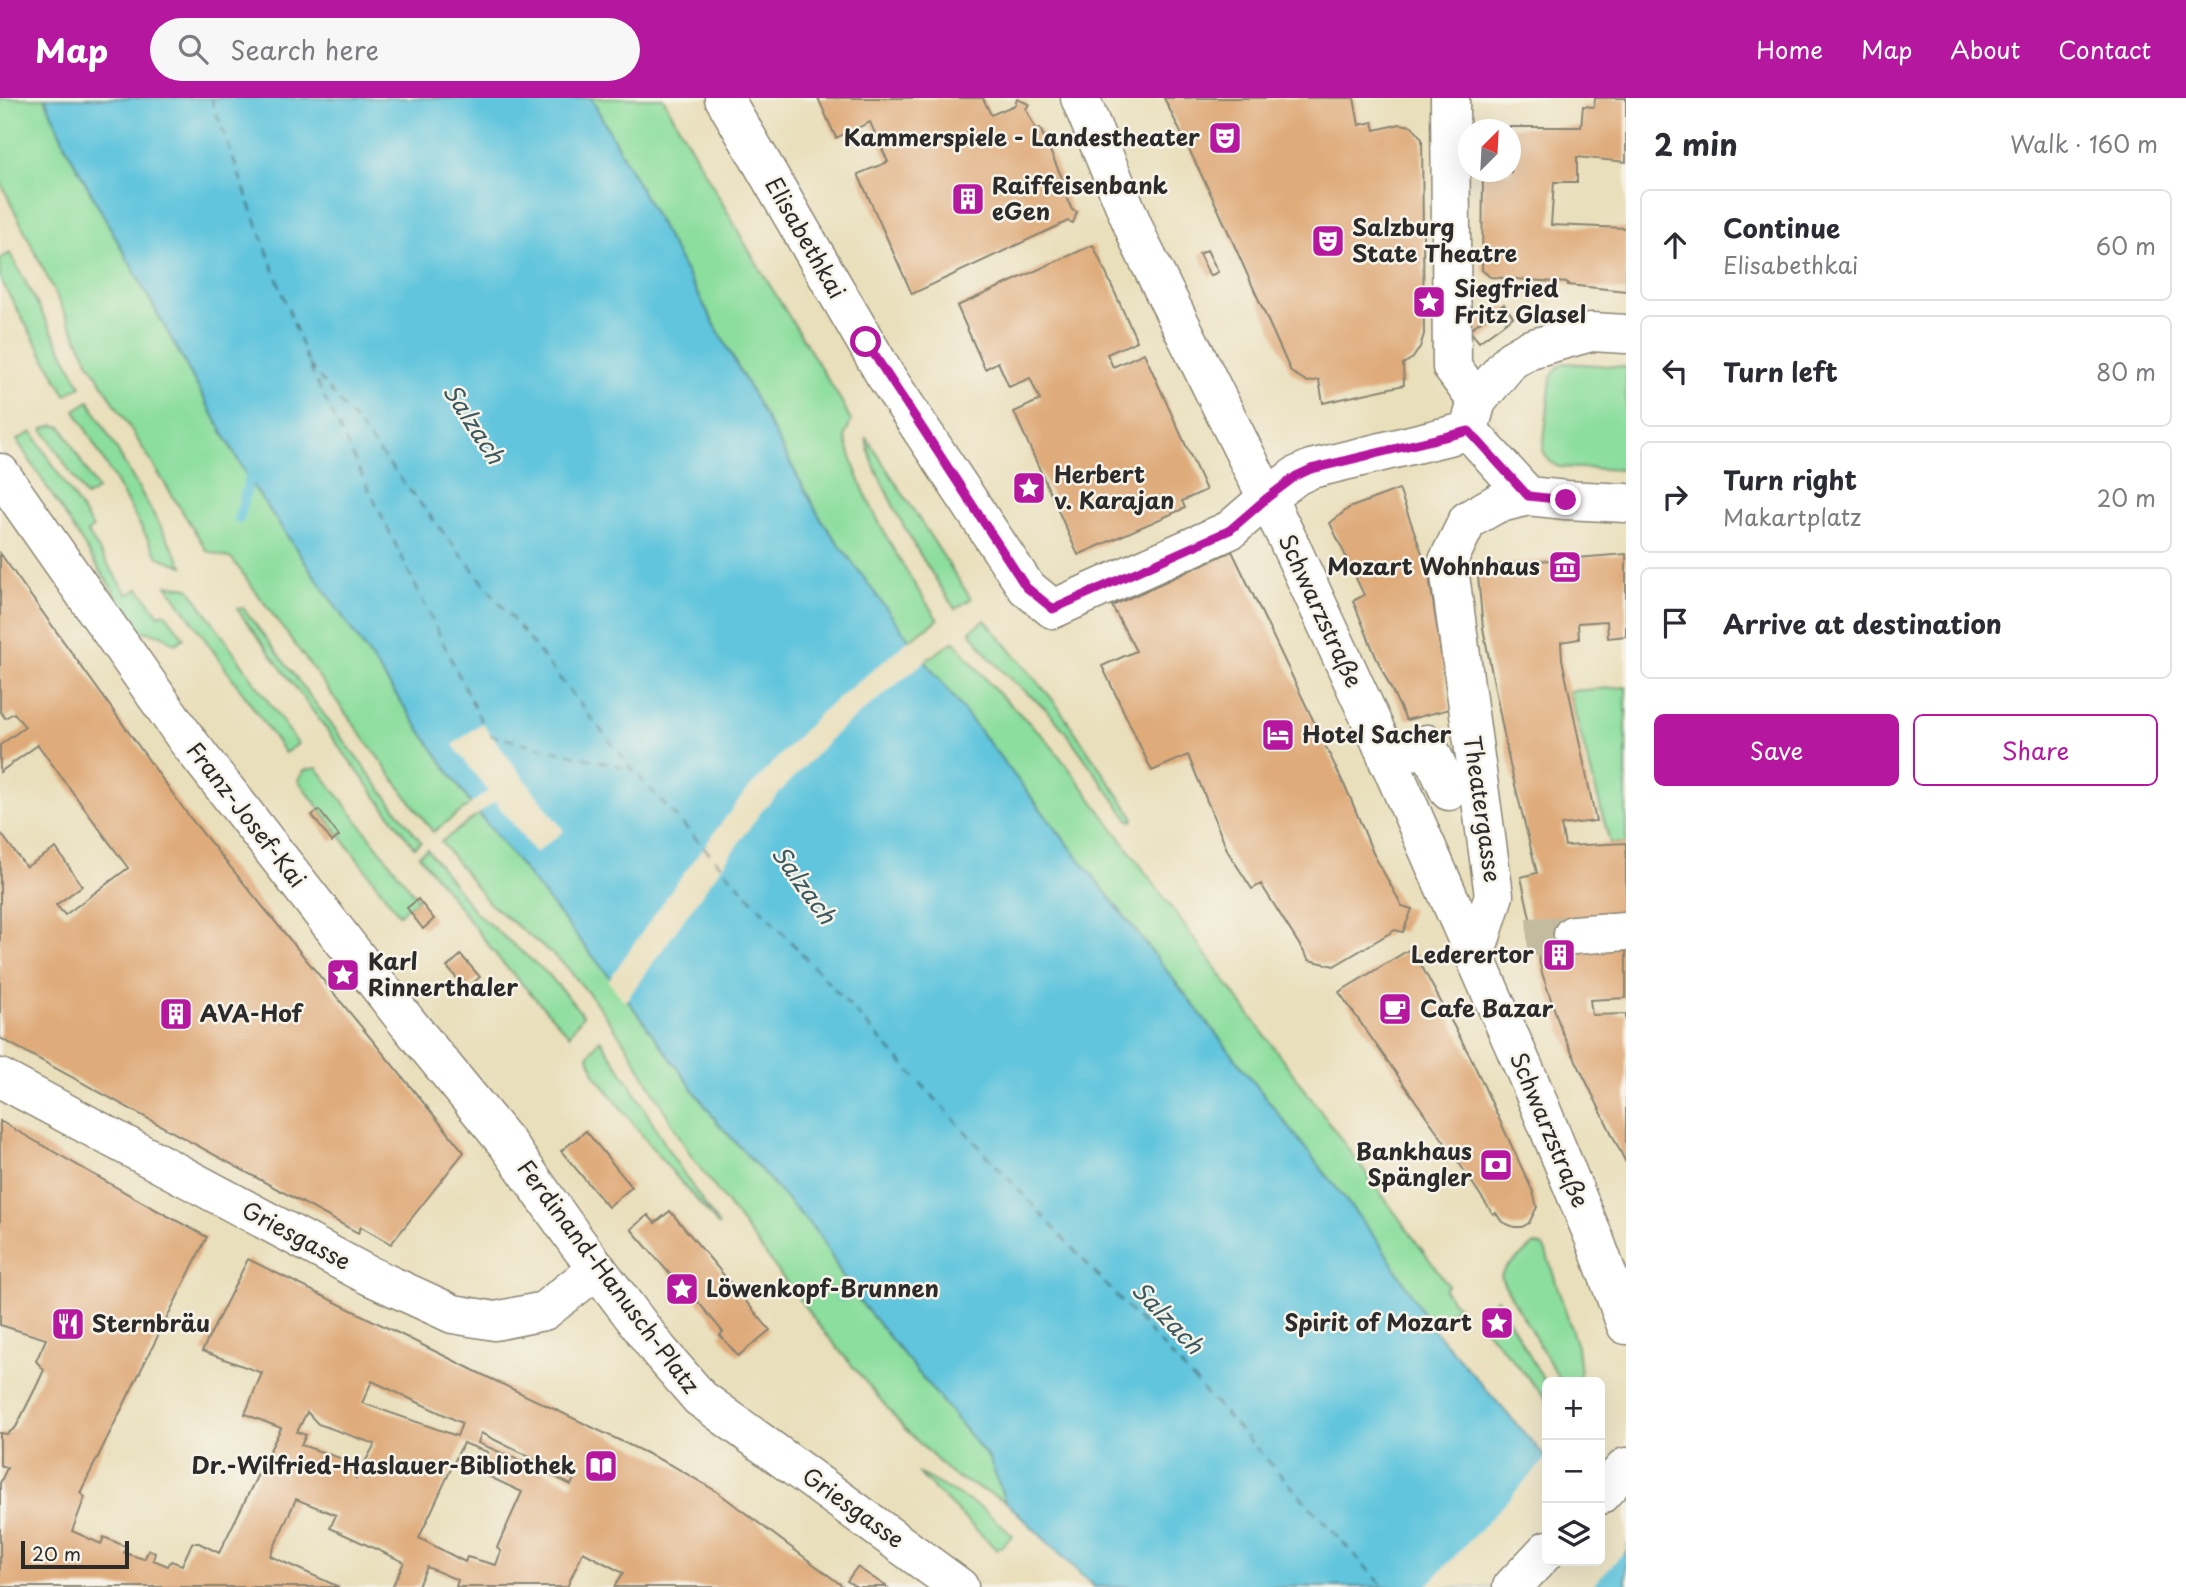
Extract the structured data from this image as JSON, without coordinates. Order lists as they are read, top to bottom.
{
  "streets": {
    "street": [
      "Elisabethkai",
      "Schwarzstraße",
      "Theatergasse",
      "Franz-Josef-Kai",
      "Griesgasse",
      "Ferdinand-Hanusch-Platz"
    ]
  },
  "crossings": [
    ["Elisabethkai", "Schwarzstraße"],
    ["Schwarzstraße", "Theatergasse"],
    ["Franz-Josef-Kai", "Ferdinand-Hanusch-Platz"],
    ["Griesgasse", "Ferdinand-Hanusch-Platz"]
  ],
  "water": ["Salzach"],
  "places": {
    "theatre": ["Kammerspiele - Landestheater", "Salzburg State Theatre"],
    "building": ["Raiffeisenbank eGen", "Lederertor", "AVA-Hof"],
    "place": [
      "Siegfried Fritz Glasel",
      "Herbert v. Karajan",
      "Karl Rinnerthaler",
      "Löwenkopf-Brunnen",
      "Spirit of Mozart"
    ],
    "museum": ["Mozart Wohnhaus"],
    "hotel": ["Hotel Sacher"],
    "cafe": ["Cafe Bazar"],
    "bank": ["Bankhaus Spängler"],
    "restaurant": ["Sternbräu"],
    "library": ["Dr.-Wilfried-Haslauer-Bibliothek"]
  },
  "scale_bar": "20 m",
  "north": "top right",
  "page": {
    "header": "Map",
    "search": "Search here",
    "nav": [
      "Home",
      "Map",
      "About",
      "Contact"
    ],
    "heading": ["2 min", "Walk · 160 m"],
    "list": [
      ["Continue", "Elisabethkai", "60 m"],
      ["Turn left", "80 m"],
      ["Turn right", "Makartplatz", "20 m"],
      "Arrive at destination"
    ],
    "buttons": ["Save", "Share"],
    "map_buttons": ["+", "−"],
    "scale": "20 m"
  }
}
